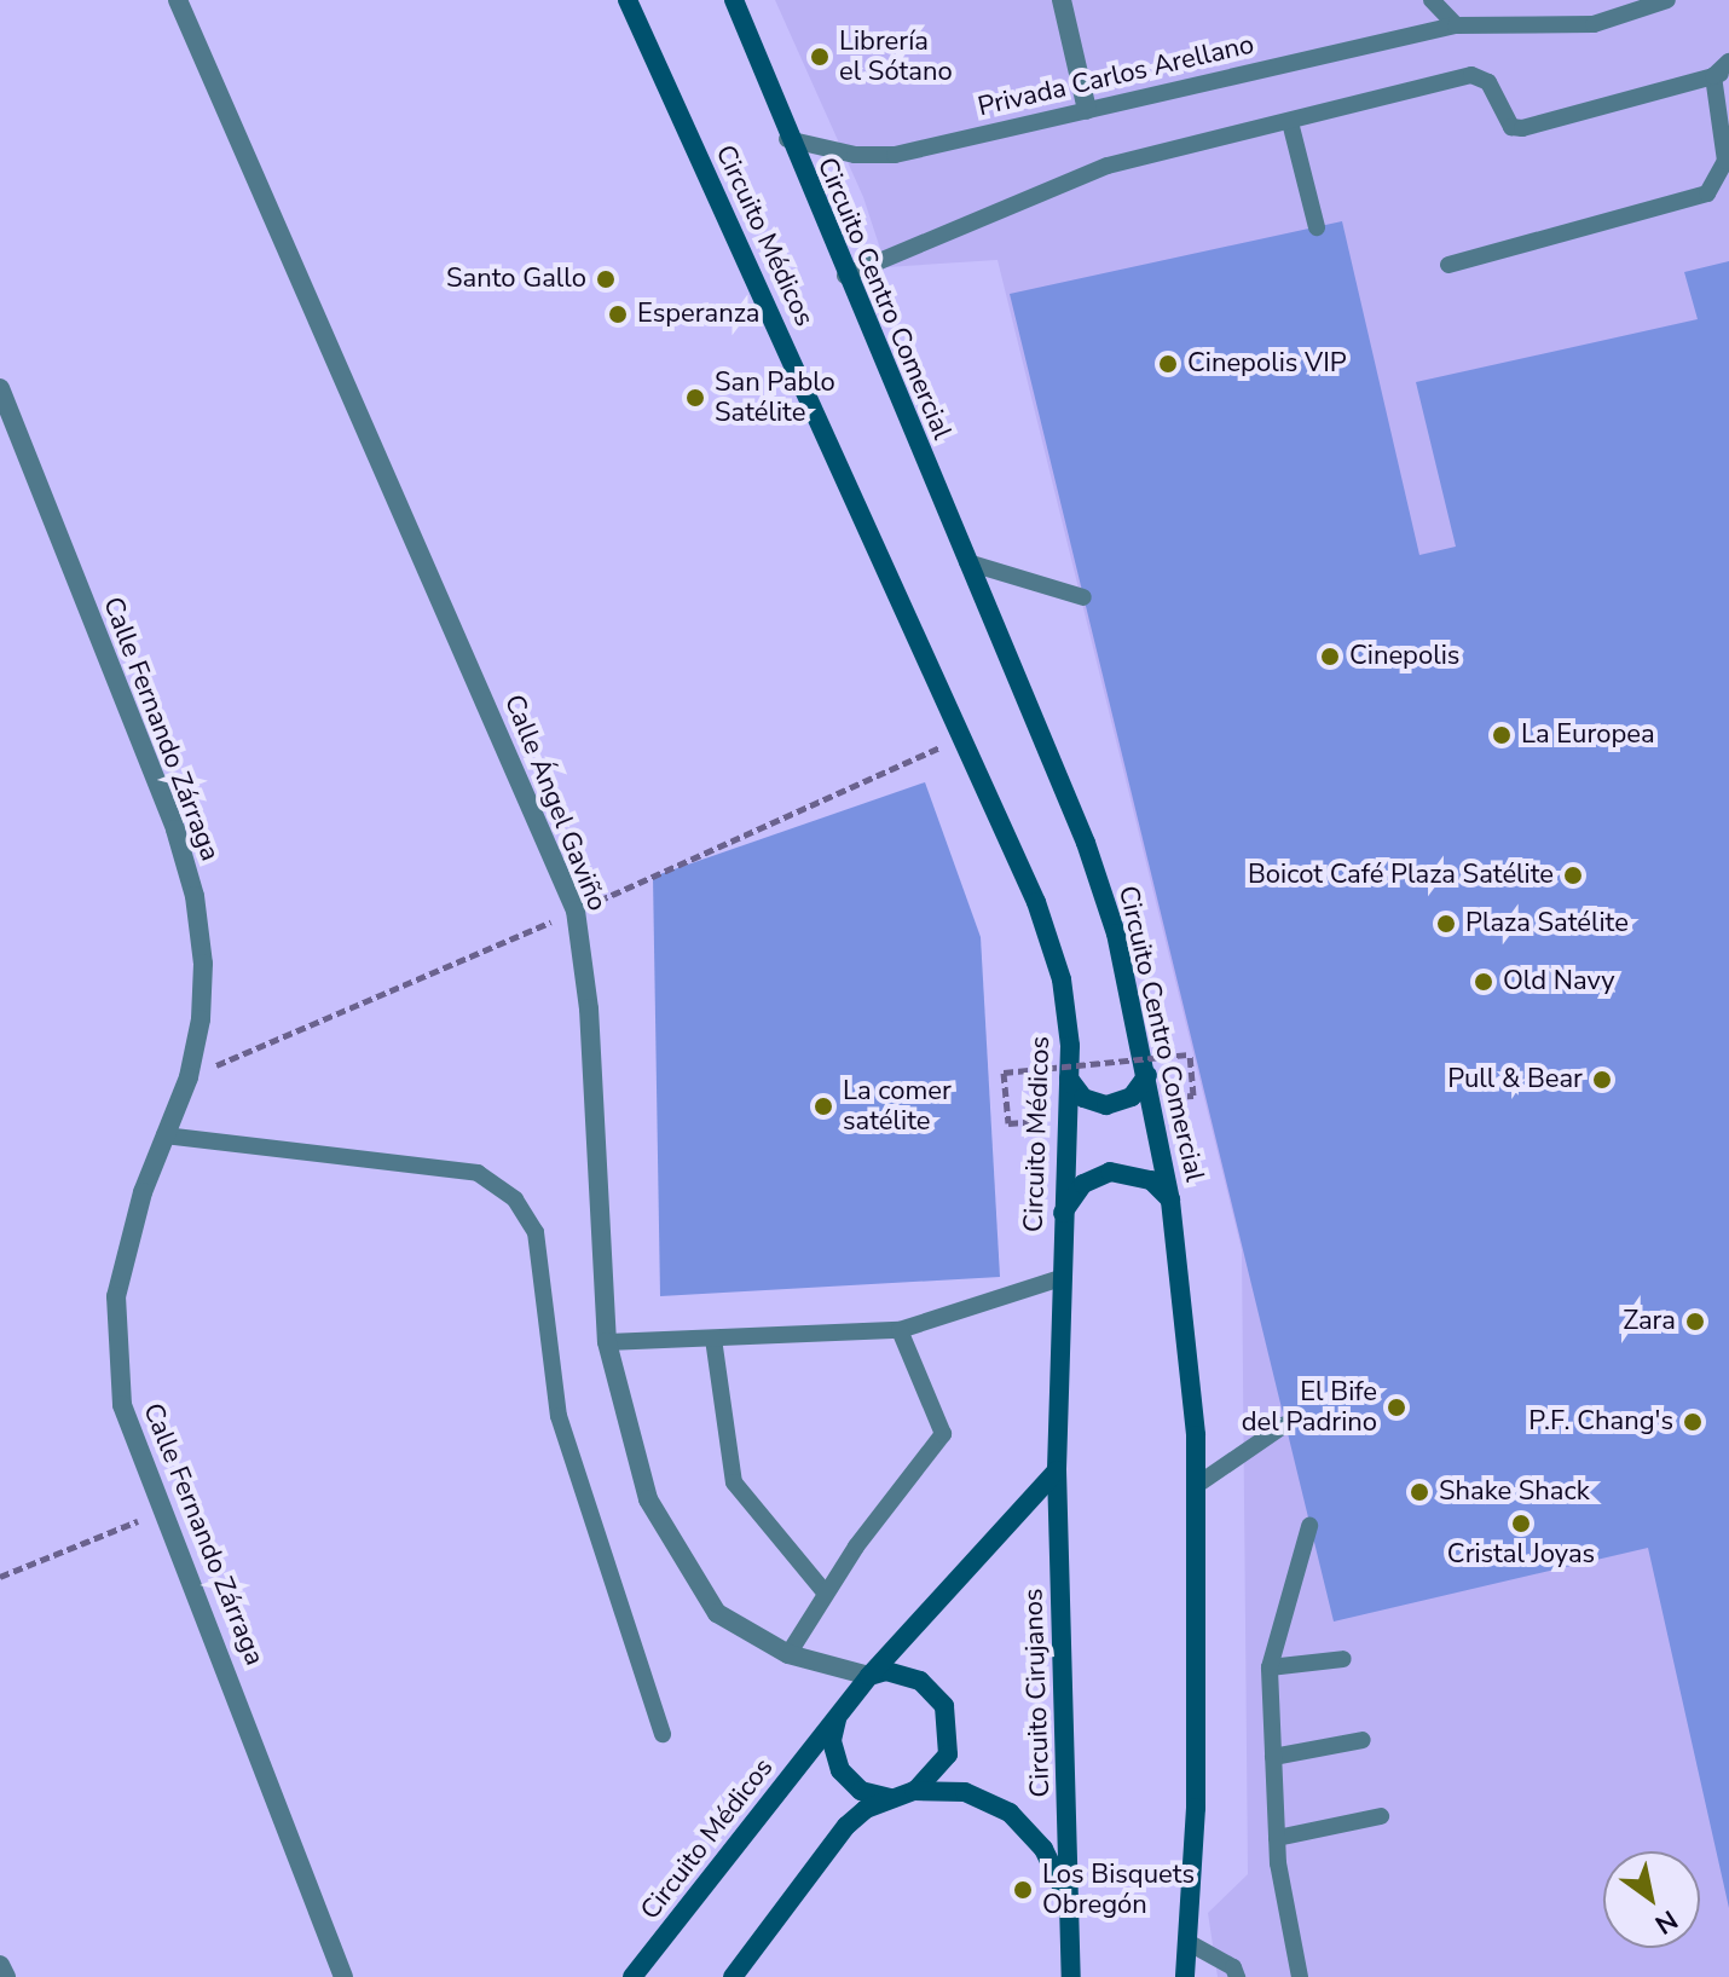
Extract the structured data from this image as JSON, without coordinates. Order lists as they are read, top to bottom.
{
  "streets": {
    "main road": ["Circuito Médicos", "Circuito Centro Comercial", "Circuito Cirujanos"],
    "street": ["Calle Fernando Zárraga", "Calle Ángel Gaviño"],
    "lane": ["Privada Carlos Arellano"]
  },
  "crossings": [
    ["Privada Carlos Arellano", "Circuito Centro Comercial"],
    ["Circuito Médicos", "Calle Ángel Gaviño"],
    ["Circuito Médicos", "Circuito Cirujanos"],
    ["Calle Ángel Gaviño", "Circuito Cirujanos"]
  ],
  "places": [
    "Librería el Sótano",
    "Santo Gallo",
    "Esperanza",
    "Cinepolis VIP",
    "San Pablo Satélite",
    "Cinepolis",
    "La Europea",
    "Boicot Café Plaza Satélite",
    "Plaza Satélite",
    "Old Navy",
    "Pull & Bear",
    "La comer satélite",
    "Zara",
    "El Bife del Padrino",
    "P.F. Chang's",
    "Shake Shack",
    "Cristal Joyas",
    "Los Bisquets Obregón"
  ],
  "north": "bottom right"
}
